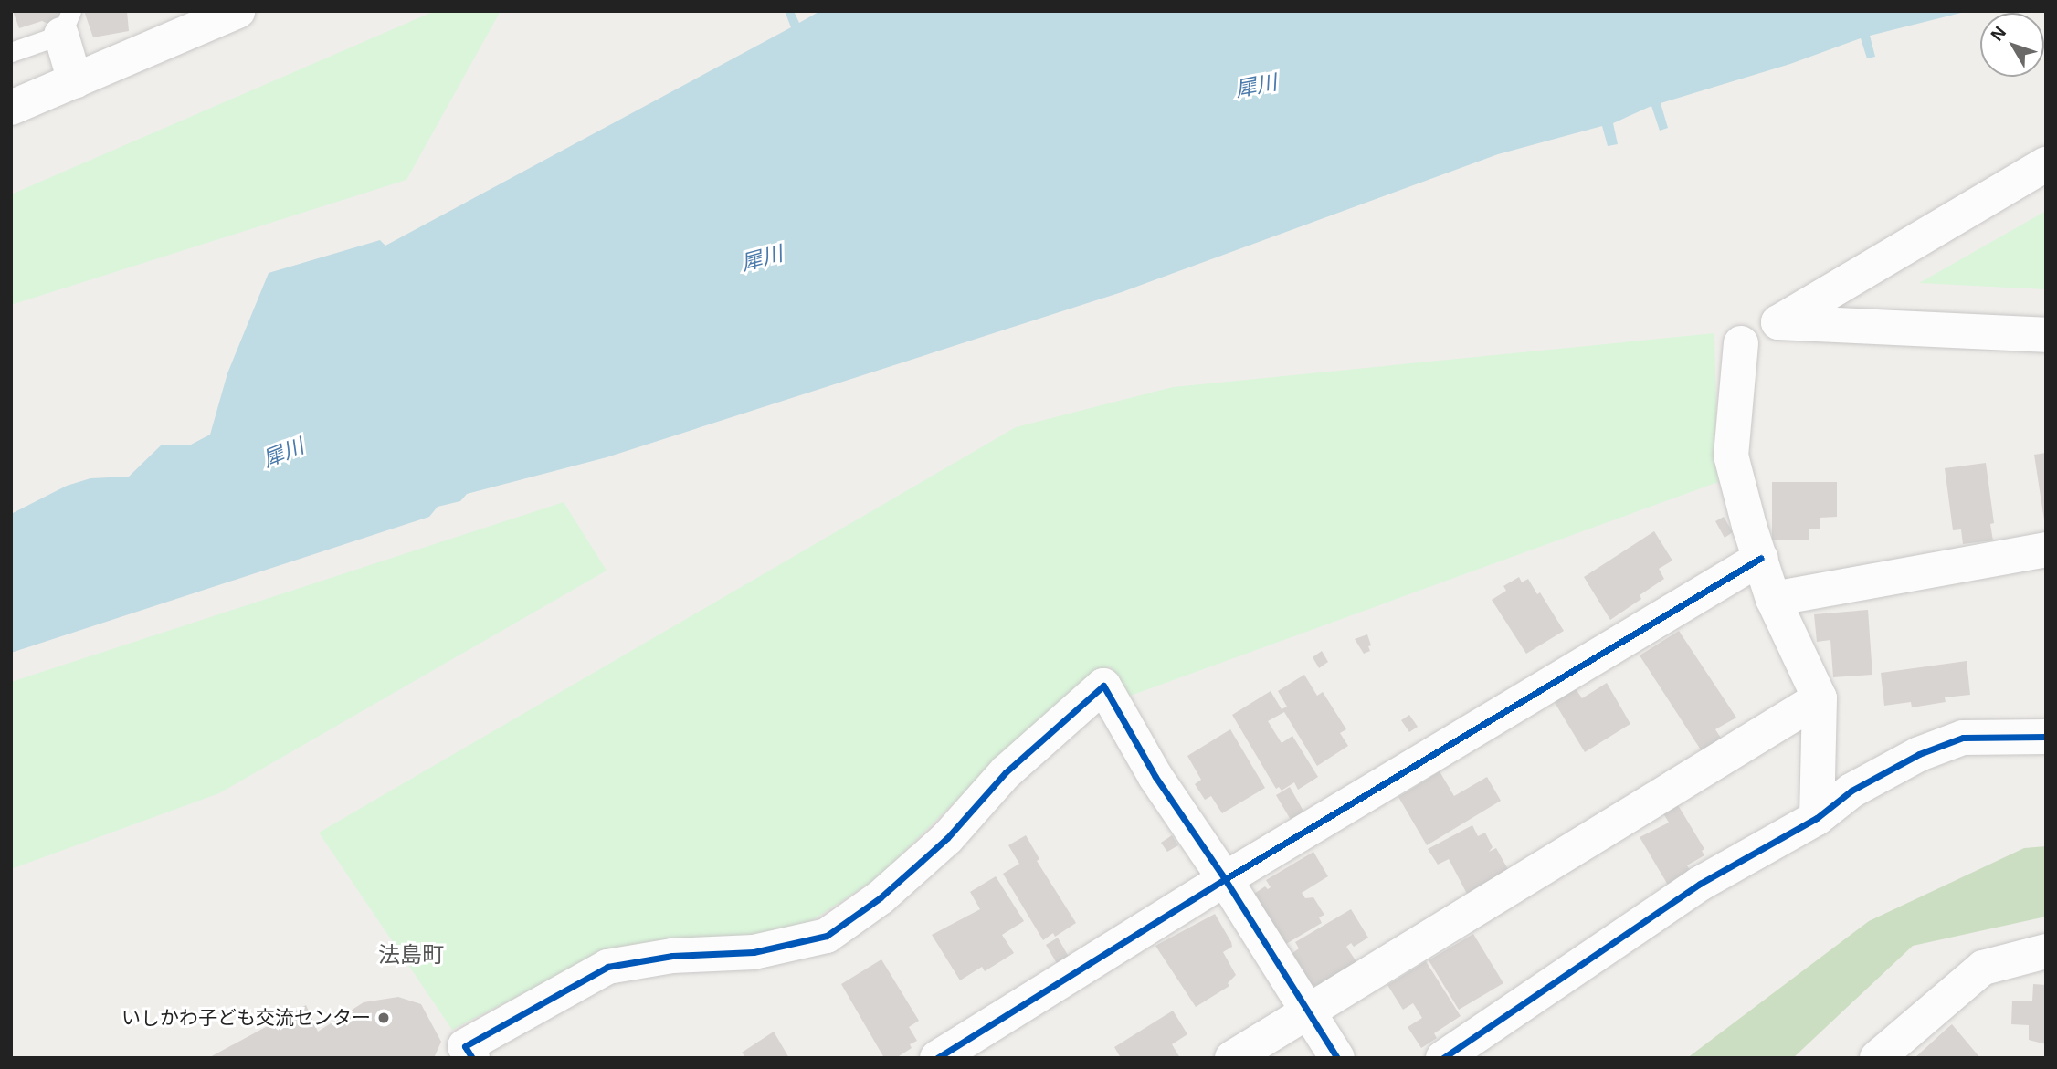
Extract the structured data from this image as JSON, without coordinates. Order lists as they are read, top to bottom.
{
  "districts": ["法島町"],
  "water": ["犀川"],
  "places": ["いしかわ子ども交流センター"],
  "north": "top left"
}
